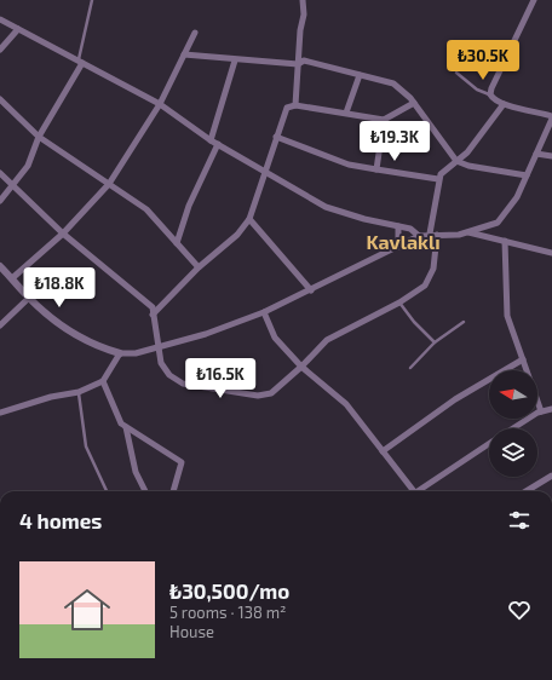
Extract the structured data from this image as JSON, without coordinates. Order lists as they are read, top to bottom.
{
  "districts": ["Kavlaklı"],
  "north": "left",
  "page": {
    "price": [
      "₺30.5K",
      "₺19.3K",
      "₺18.8K",
      "₺16.5K"
    ],
    "heading": "4 homes",
    "list": [
      {
        "name": "₺30,500/mo",
        "note": "5 rooms · 138 m² · House"
      }
    ]
  }
}
